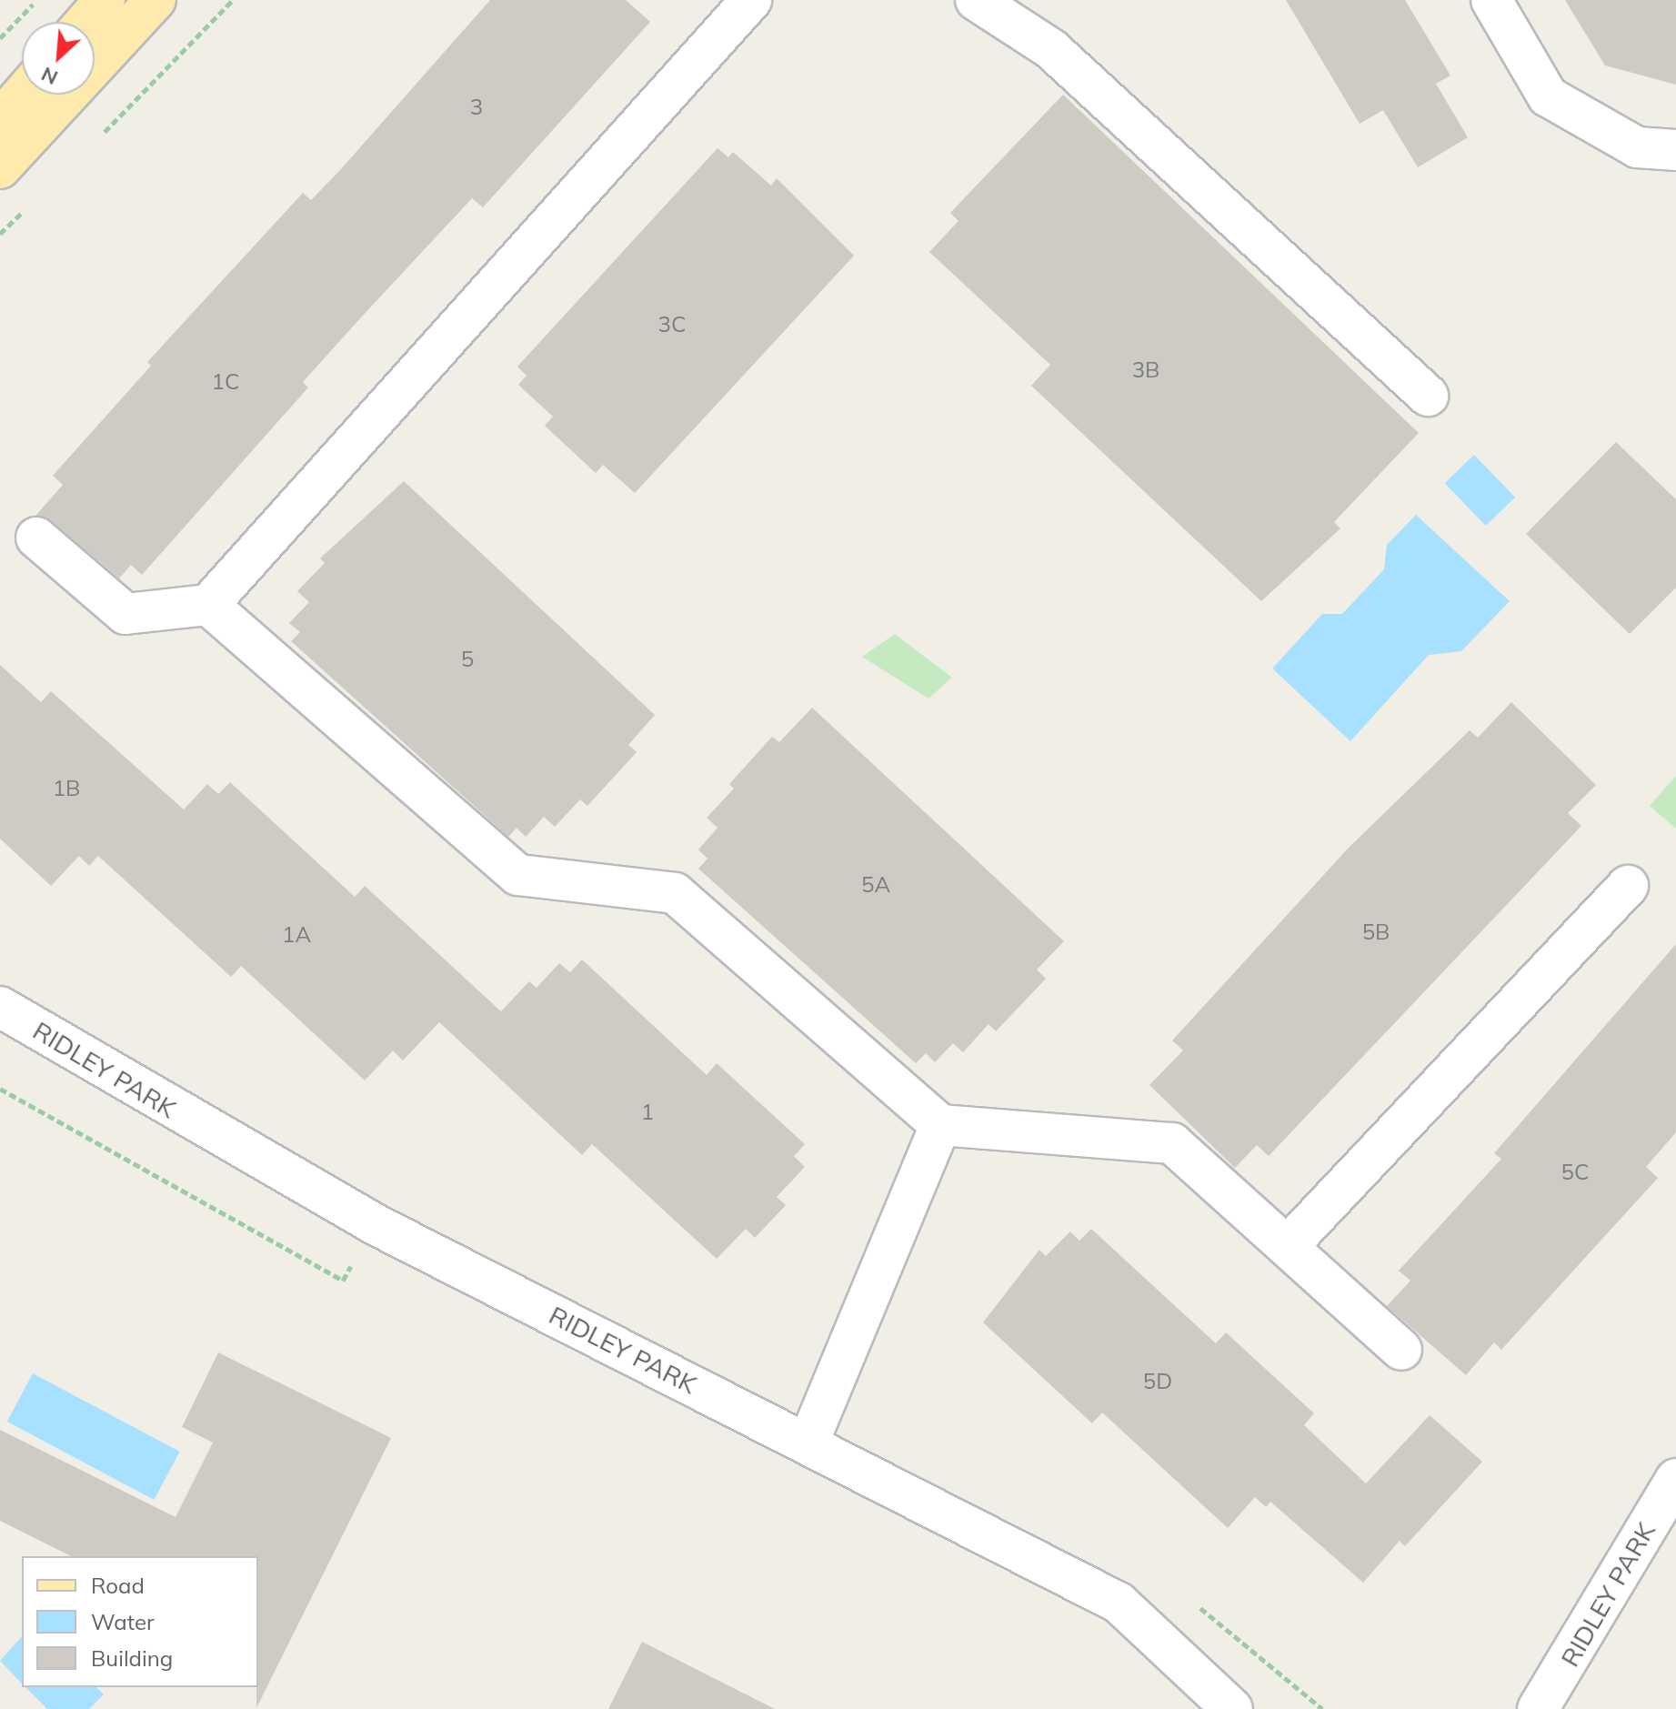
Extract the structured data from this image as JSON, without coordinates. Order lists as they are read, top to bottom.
{
  "streets": {
    "street": ["RIDLEY PARK"]
  },
  "house_numbers": [
    "3",
    "3C",
    "3B",
    "1C",
    "5",
    "1B",
    "5A",
    "5B",
    "1A",
    "1",
    "5C",
    "5D"
  ],
  "legend": ["Road", "Water", "Building"],
  "north": "bottom left"
}
